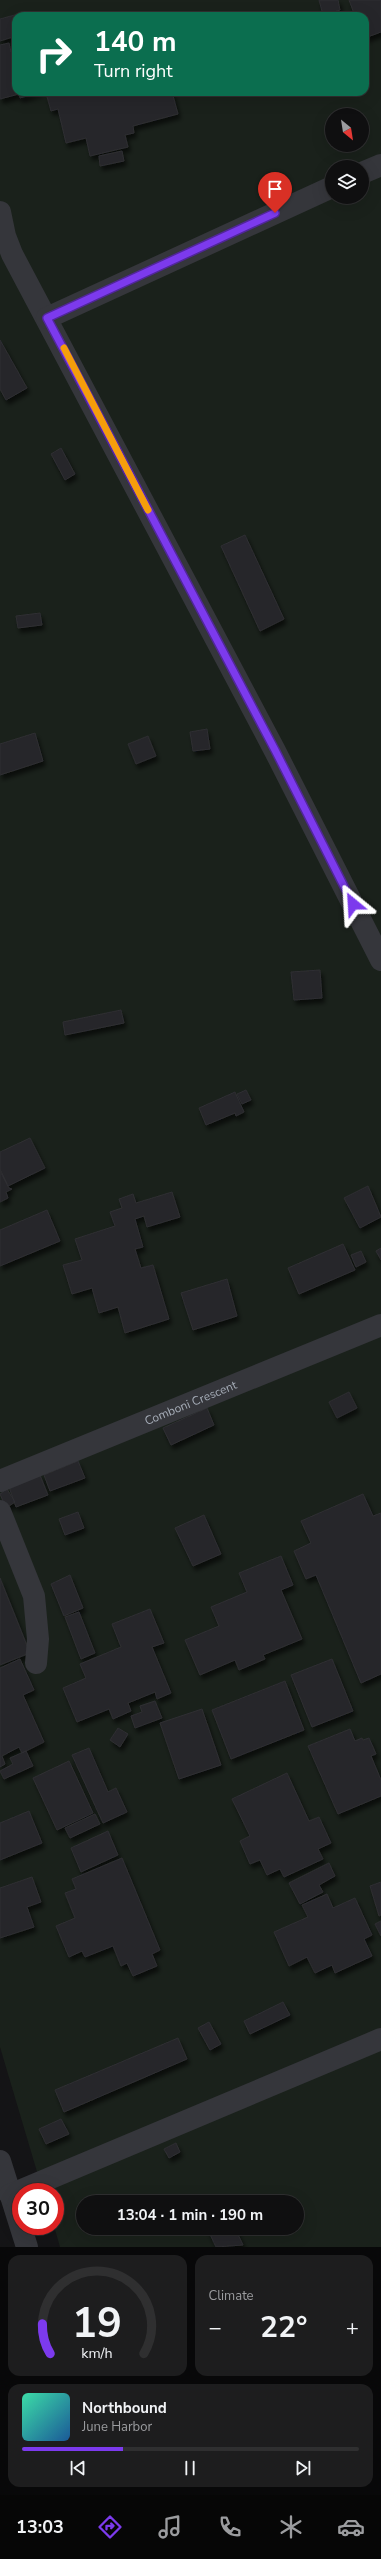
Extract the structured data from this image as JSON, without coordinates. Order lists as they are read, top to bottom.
{
  "streets": {
    "street": ["Comboni Crescent"]
  },
  "north": "bottom right",
  "page": {
    "turn": ["140 m", "Turn right"],
    "limit": "30",
    "trip": "13:04 · 1 min · 190 m",
    "tile": "Climate",
    "heat": ["−", "22°", "+"],
    "song": ["Northbound", "June Harbor"],
    "tabs": "13:03",
    "gauge": ["19", "km/h"]
  }
}
